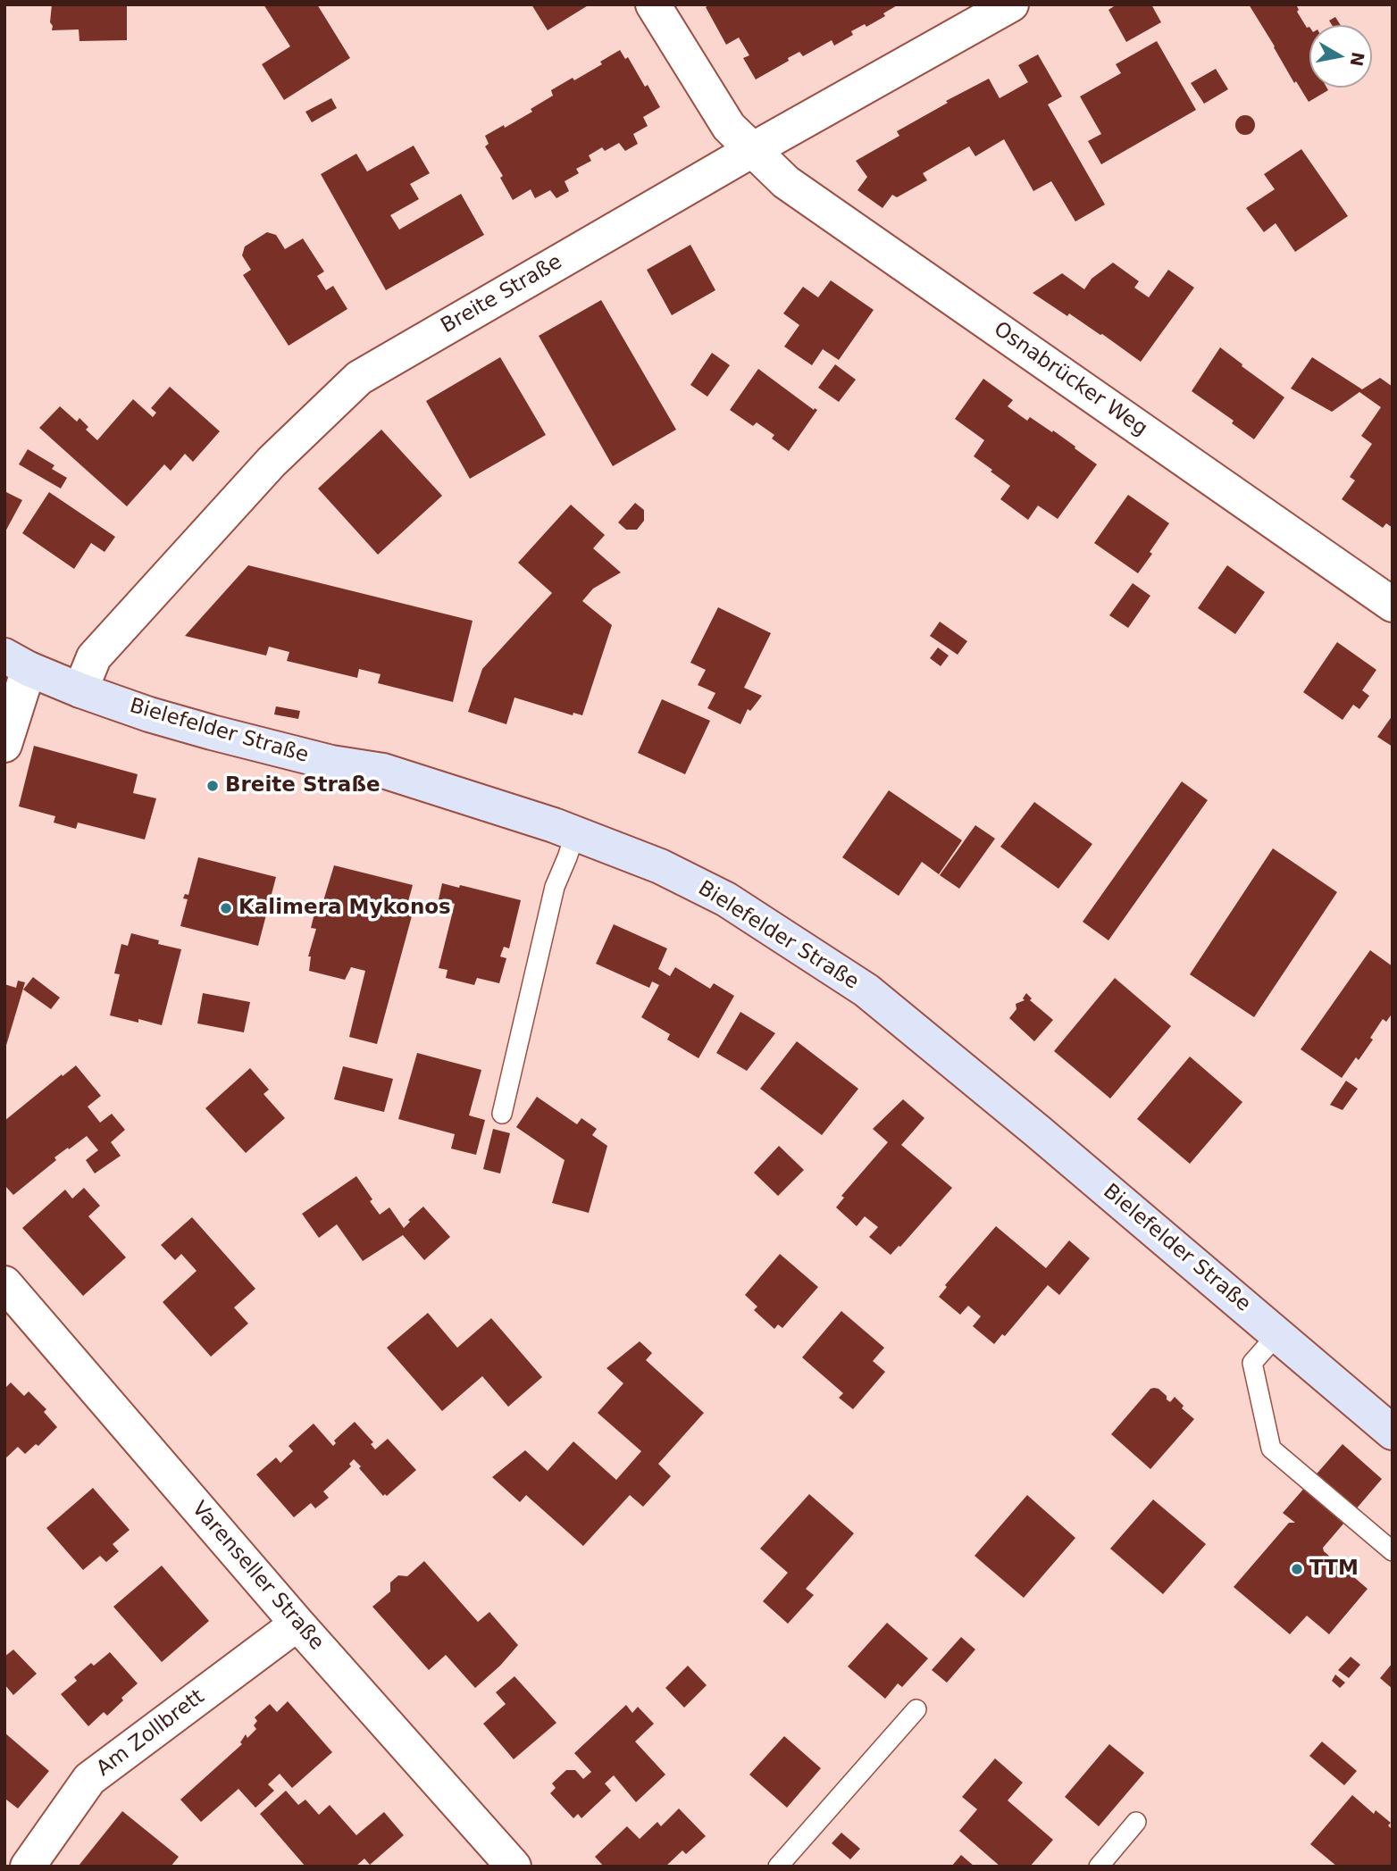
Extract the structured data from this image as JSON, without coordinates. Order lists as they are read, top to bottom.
{
  "streets": {
    "street": [
      "Breite Straße",
      "Osnabrücker Weg",
      "Bielefelder Straße",
      "Varenseller Straße",
      "Am Zollbrett"
    ]
  },
  "crossings": [
    ["Breite Straße", "Osnabrücker Weg"],
    ["Breite Straße", "Bielefelder Straße"],
    ["Varenseller Straße", "Am Zollbrett"]
  ],
  "places": ["Breite Straße", "Kalimera Mykonos", "TTM"],
  "north": "right"
}
